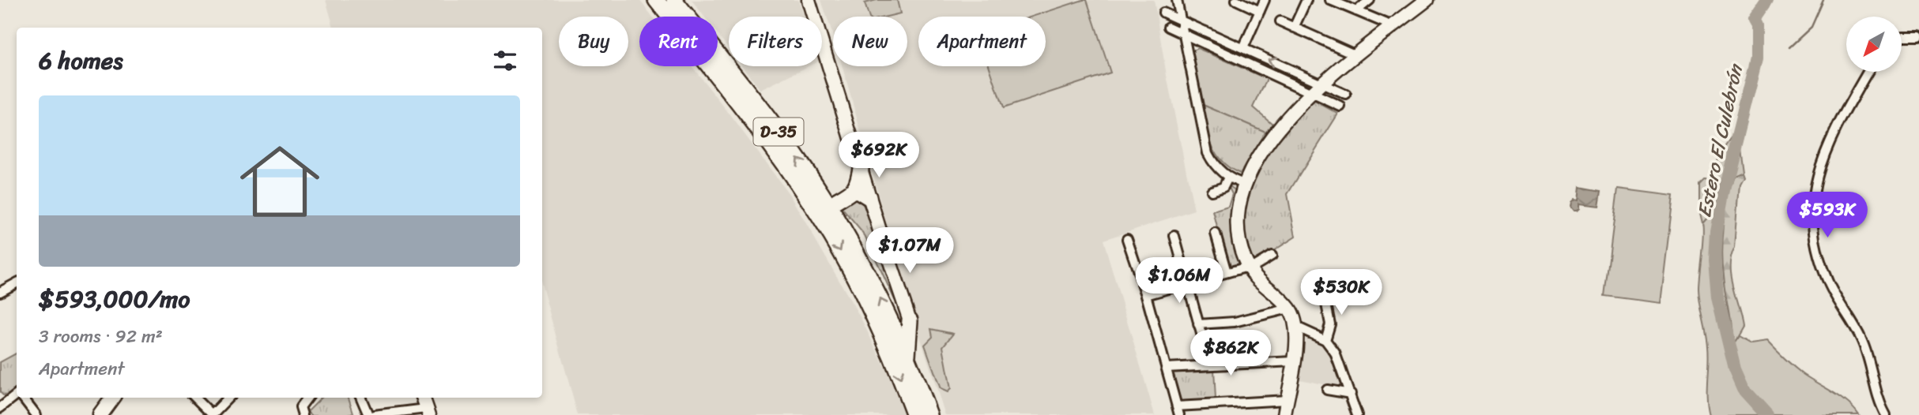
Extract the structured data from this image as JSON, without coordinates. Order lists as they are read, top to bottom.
{
  "streets": {
    "highway": ["D-35"]
  },
  "water": ["Estero El Culebrón"],
  "north": "bottom left",
  "page": {
    "chip": [
      "Buy",
      "Rent",
      "Filters",
      "New",
      "Apartment"
    ],
    "heading": "6 homes",
    "list": [
      {
        "name": "$593,000/mo",
        "note": "3 rooms · 92 m² · Apartment"
      }
    ],
    "price": [
      "$692K",
      "$593K",
      "$1.07M",
      "$1.06M",
      "$530K",
      "$862K"
    ]
  }
}
